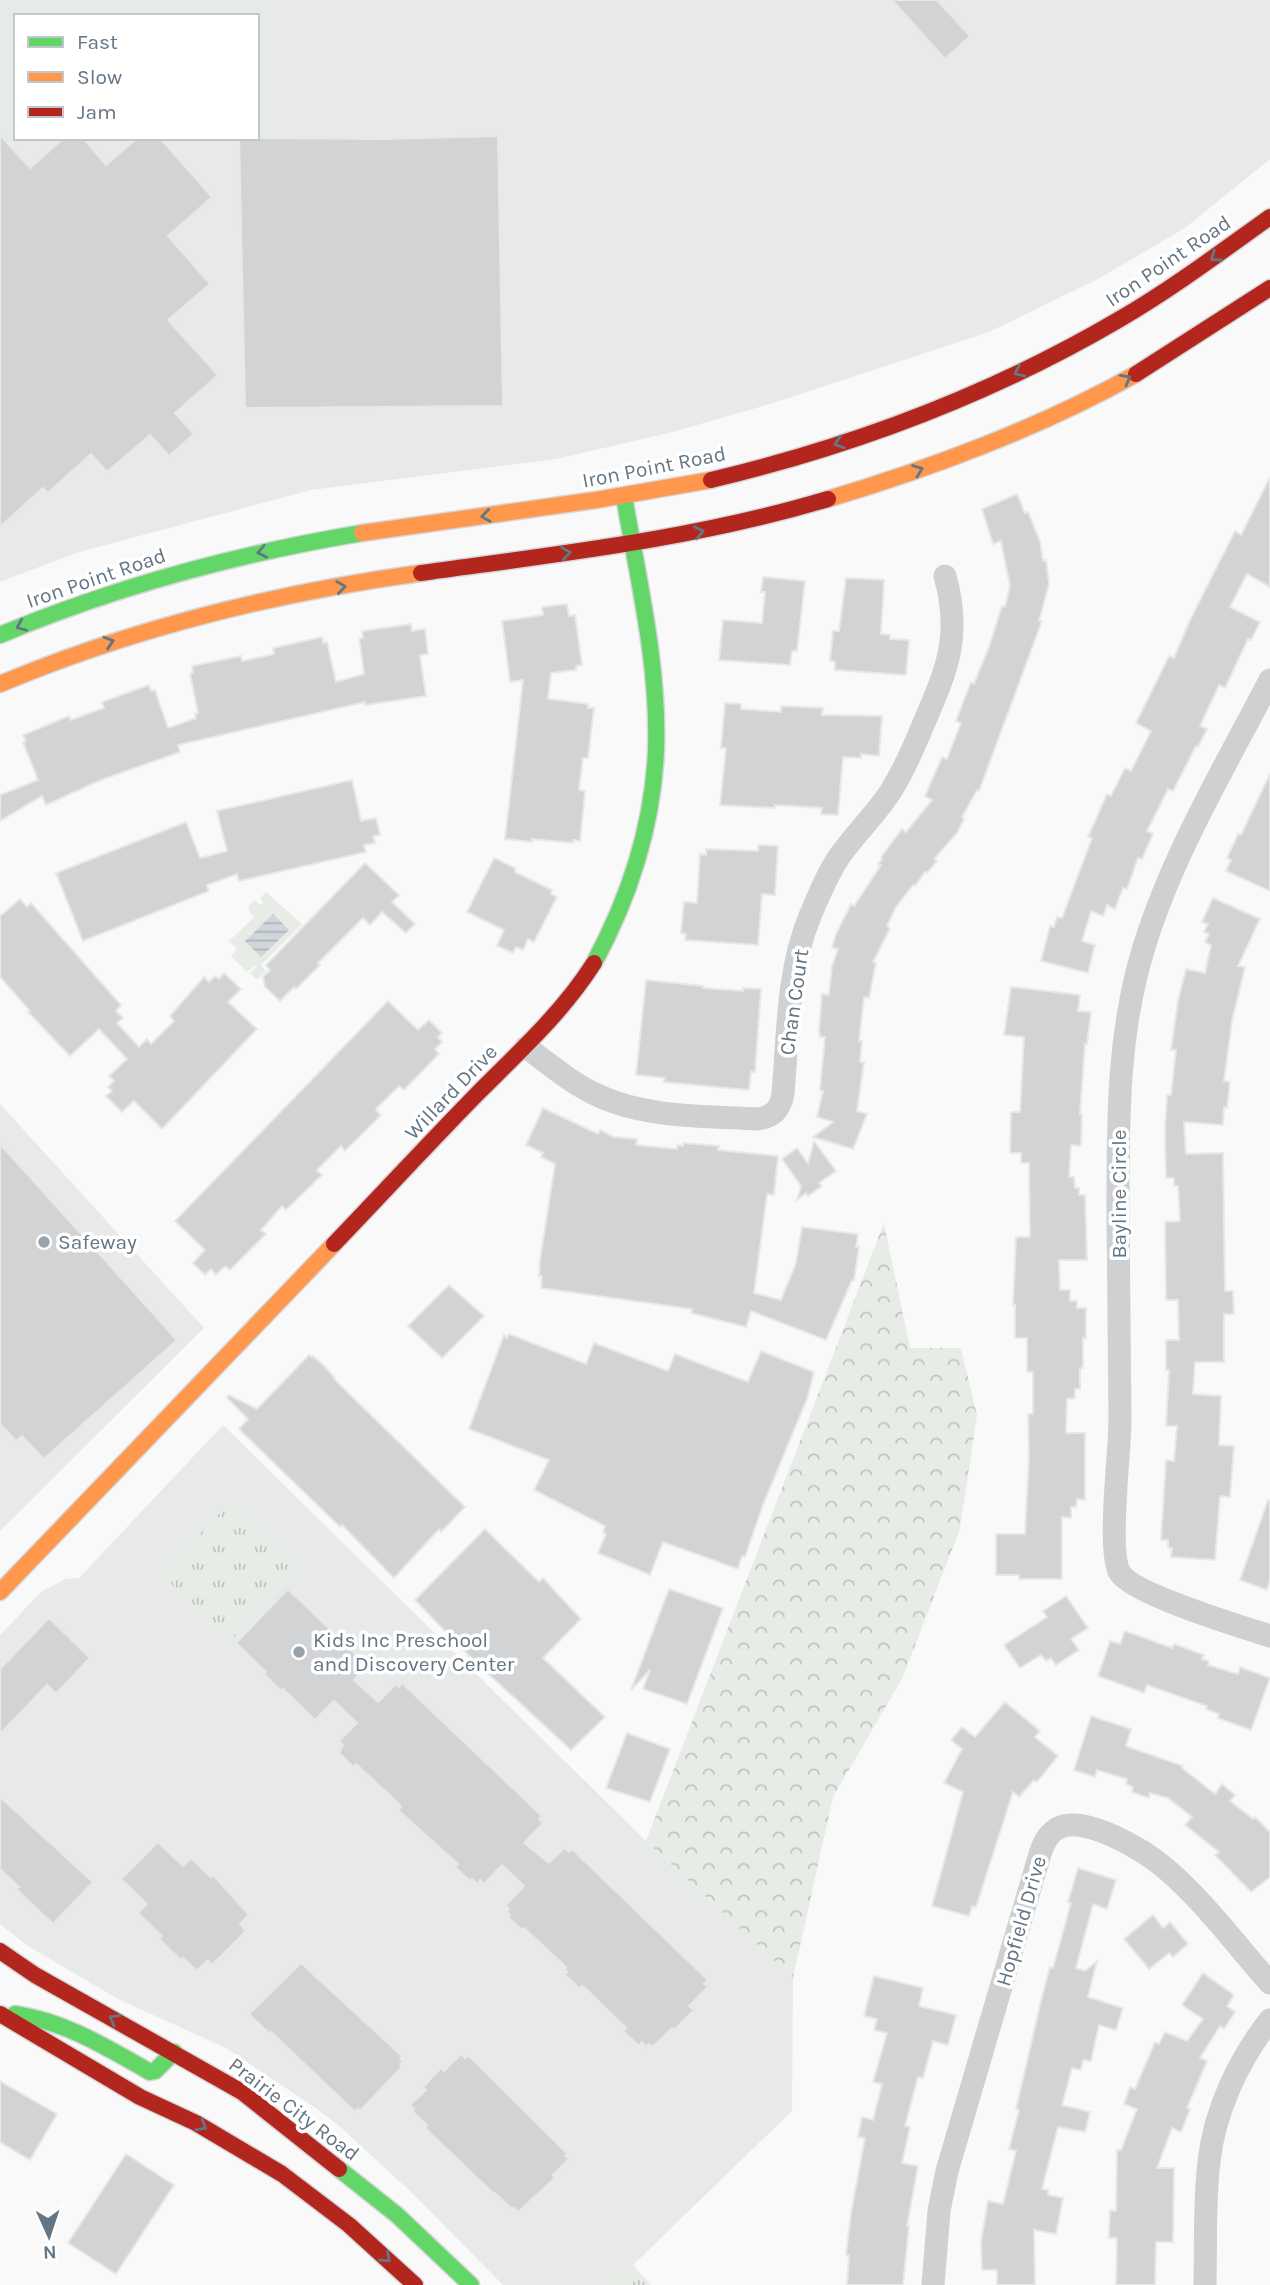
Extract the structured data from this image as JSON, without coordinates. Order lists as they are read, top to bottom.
{
  "streets": {
    "main road": ["Iron Point Road", "Willard Drive", "Prairie City Road"],
    "street": ["Chan Court", "Bayline Circle", "Hopfield Drive"]
  },
  "crossings": [
    ["Iron Point Road", "Willard Drive"],
    ["Chan Court", "Willard Drive"]
  ],
  "places": ["Safeway", "Kids Inc Preschool and Discovery Center"],
  "legend": ["Fast", "Slow", "Jam"],
  "north": "bottom"
}
